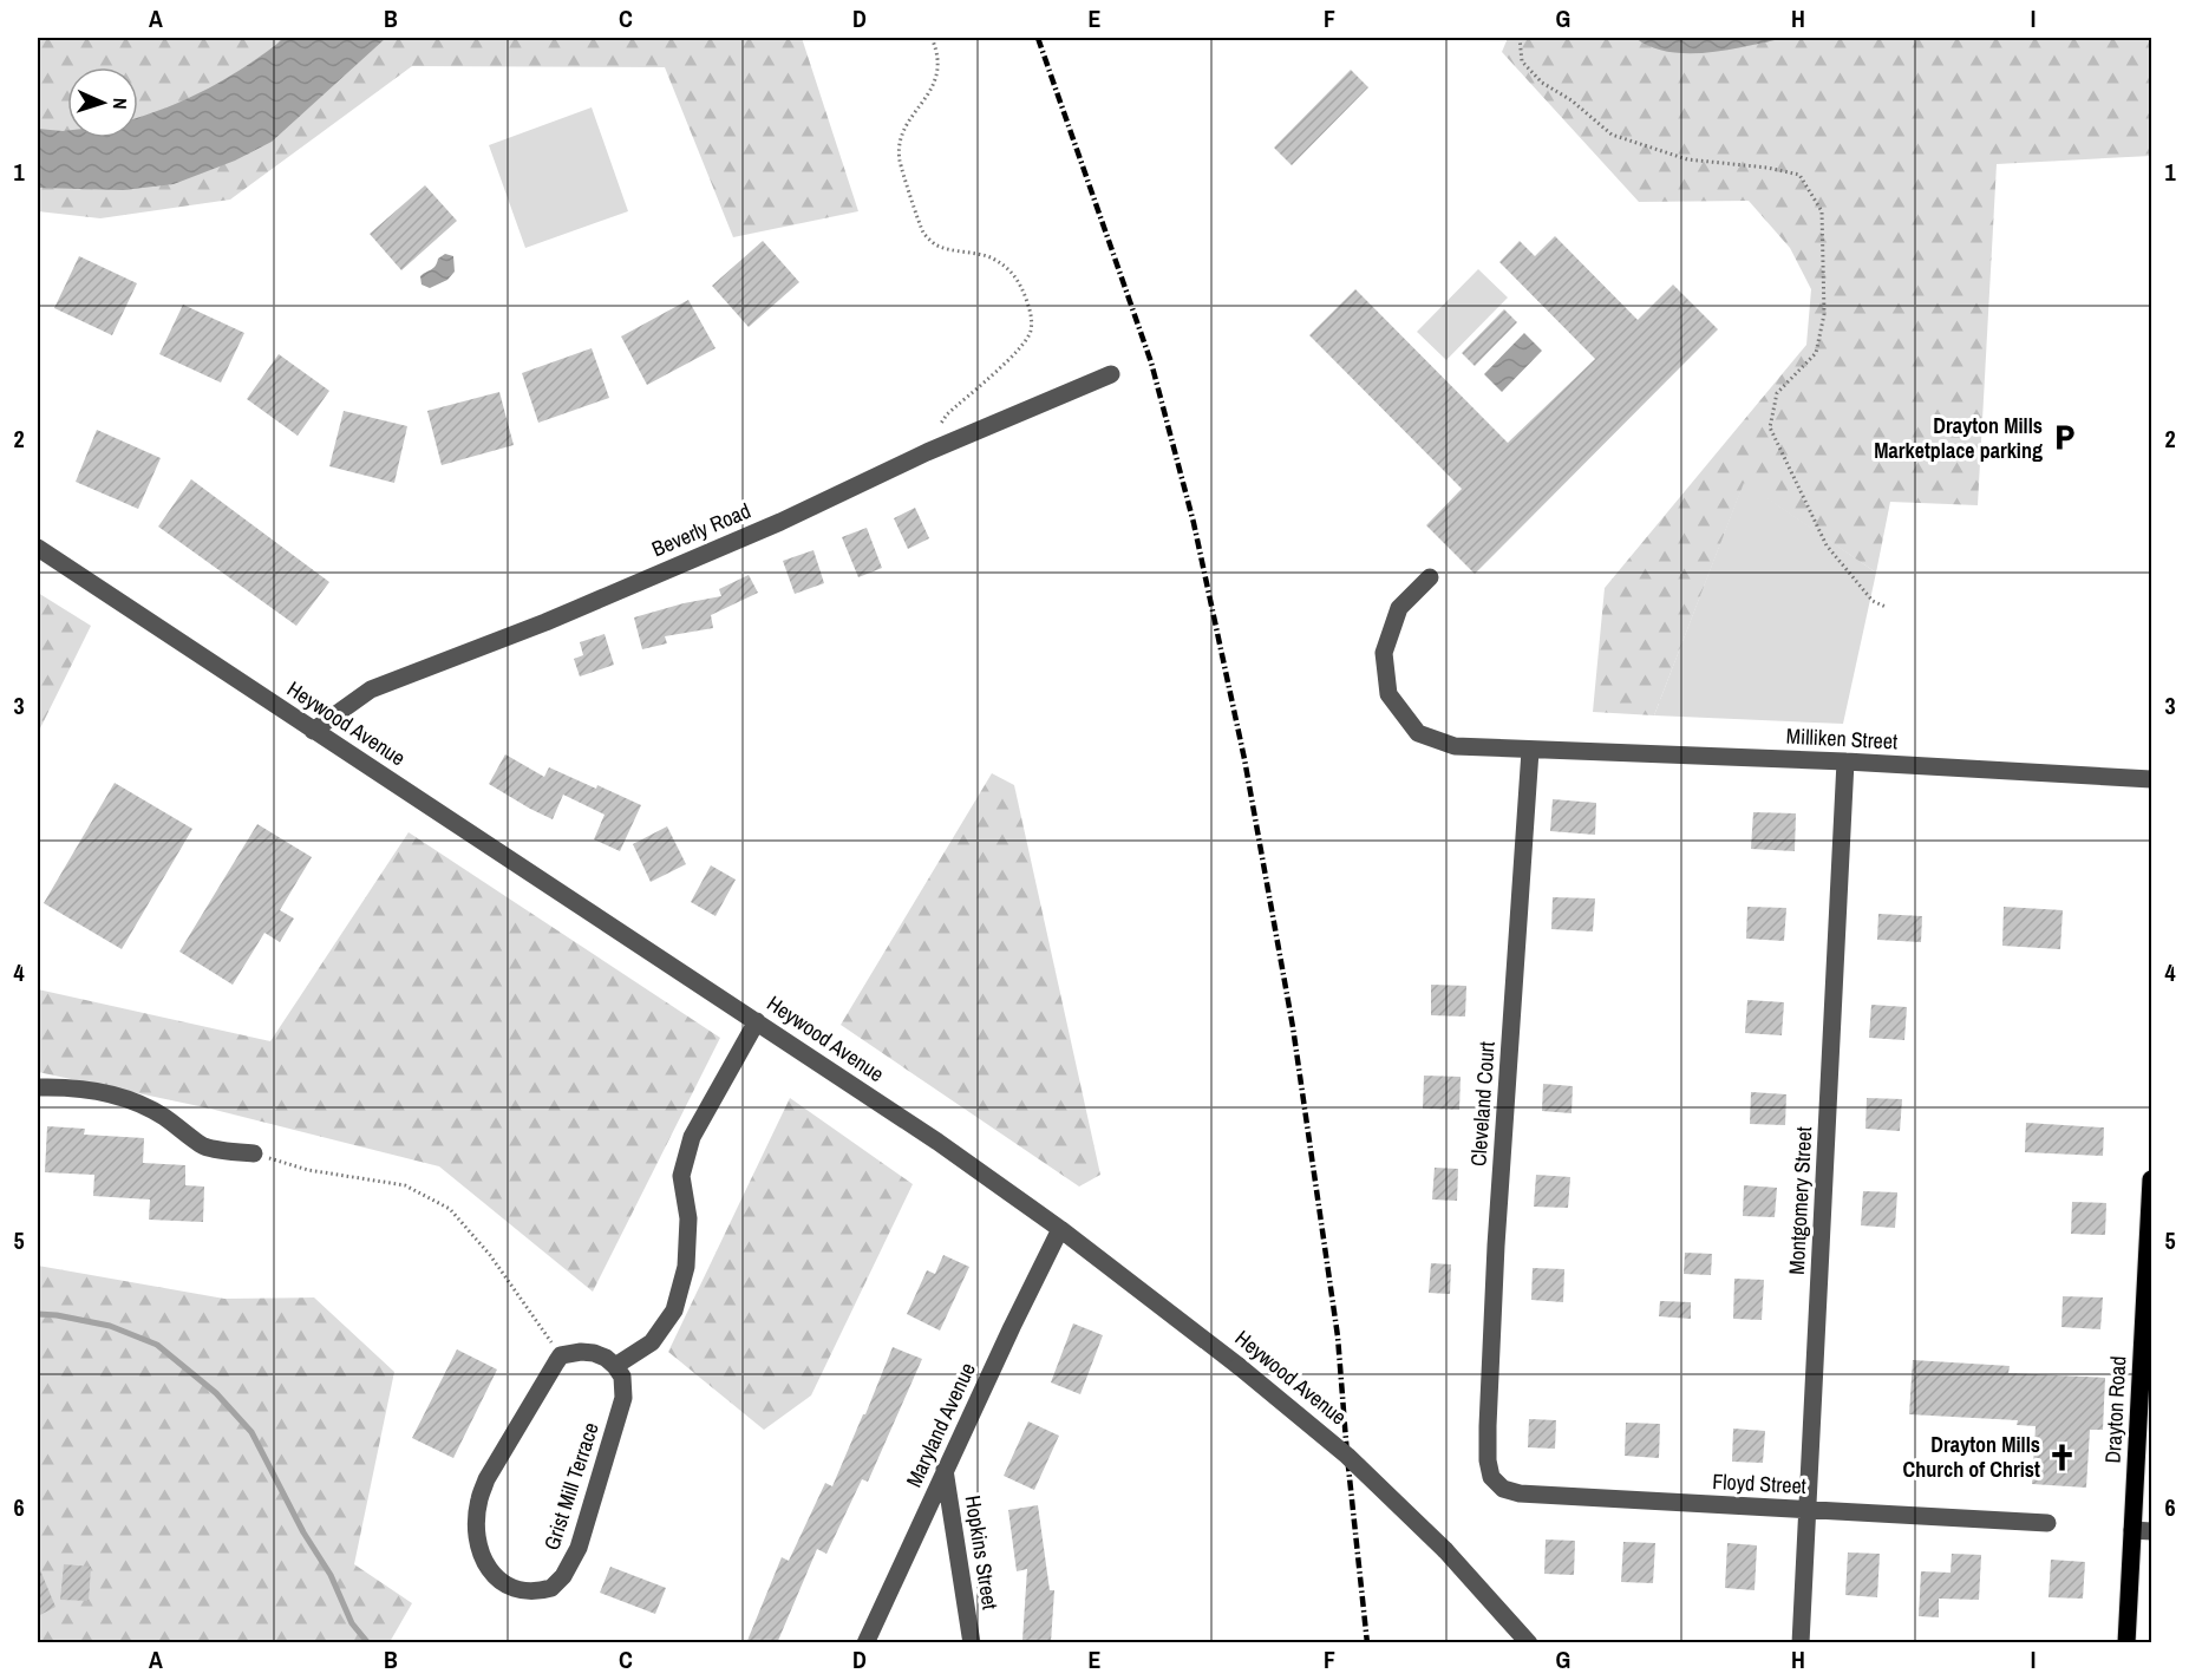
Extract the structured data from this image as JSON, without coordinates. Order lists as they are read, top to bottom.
{
  "streets": {
    "main road": ["Drayton Road"],
    "street": [
      "Beverly Road",
      "Heywood Avenue",
      "Milliken Street",
      "Cleveland Court",
      "Montgomery Street",
      "Maryland Avenue",
      "Floyd Street",
      "Grist Mill Terrace",
      "Hopkins Street"
    ]
  },
  "crossings": [
    ["Beverly Road", "Heywood Avenue"],
    ["Heywood Avenue", "Maryland Avenue"],
    ["Milliken Street", "Cleveland Court"],
    ["Milliken Street", "Montgomery Street"],
    ["Cleveland Court", "Floyd Street"],
    ["Montgomery Street", "Floyd Street"],
    ["Maryland Avenue", "Hopkins Street"]
  ],
  "places": {
    "parking": ["Drayton Mills Marketplace parking"],
    "church": ["Drayton Mills Church of Christ"]
  },
  "north": "right",
  "grid": {
    "columns": [
      "A",
      "B",
      "C",
      "D",
      "E",
      "F",
      "G",
      "H",
      "I"
    ],
    "rows": [
      "1",
      "2",
      "3",
      "4",
      "5",
      "6"
    ]
  }
}
